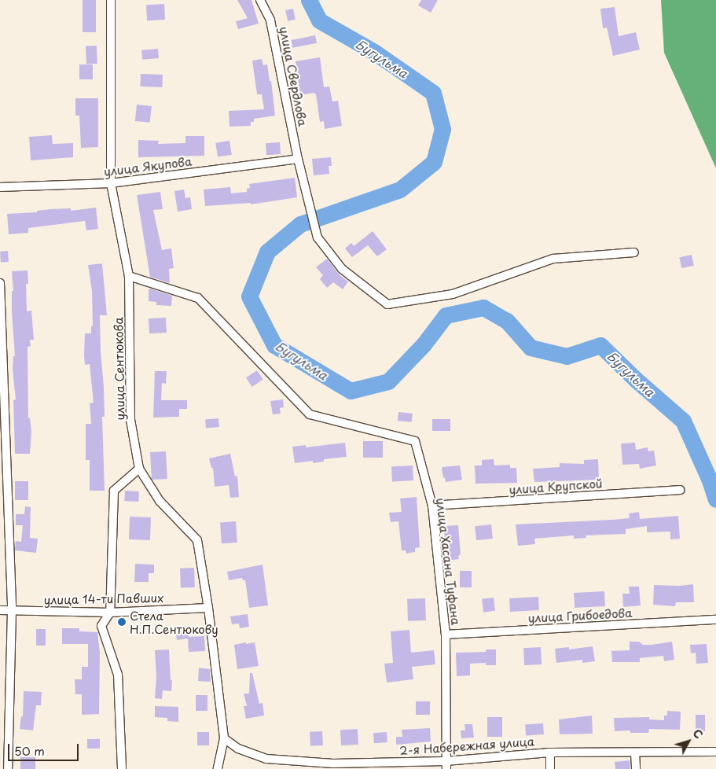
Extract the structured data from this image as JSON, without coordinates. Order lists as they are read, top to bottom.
{
  "streets": {
    "street": [
      "улица Свердлова",
      "улица Якупова",
      "улица Сентюкова",
      "улица Крупской",
      "улица Хасана Туфана",
      "улица 14-ти Павших",
      "улица Грибоедова",
      "2-я Набережная улица"
    ]
  },
  "crossings": [
    ["улица Свердлова", "улица Якупова"],
    ["улица Якупова", "улица Сентюкова"],
    ["улица Сентюкова", "улица Хасана Туфана"],
    ["улица Крупской", "улица Хасана Туфана"],
    ["улица Хасана Туфана", "улица Грибоедова"],
    ["улица Хасана Туфана", "2-я Набережная улица"]
  ],
  "water": ["Бугульма"],
  "places": ["Стела Н.П.Сентюкову"],
  "scale_bar": "50 m",
  "north": "top right"
}
